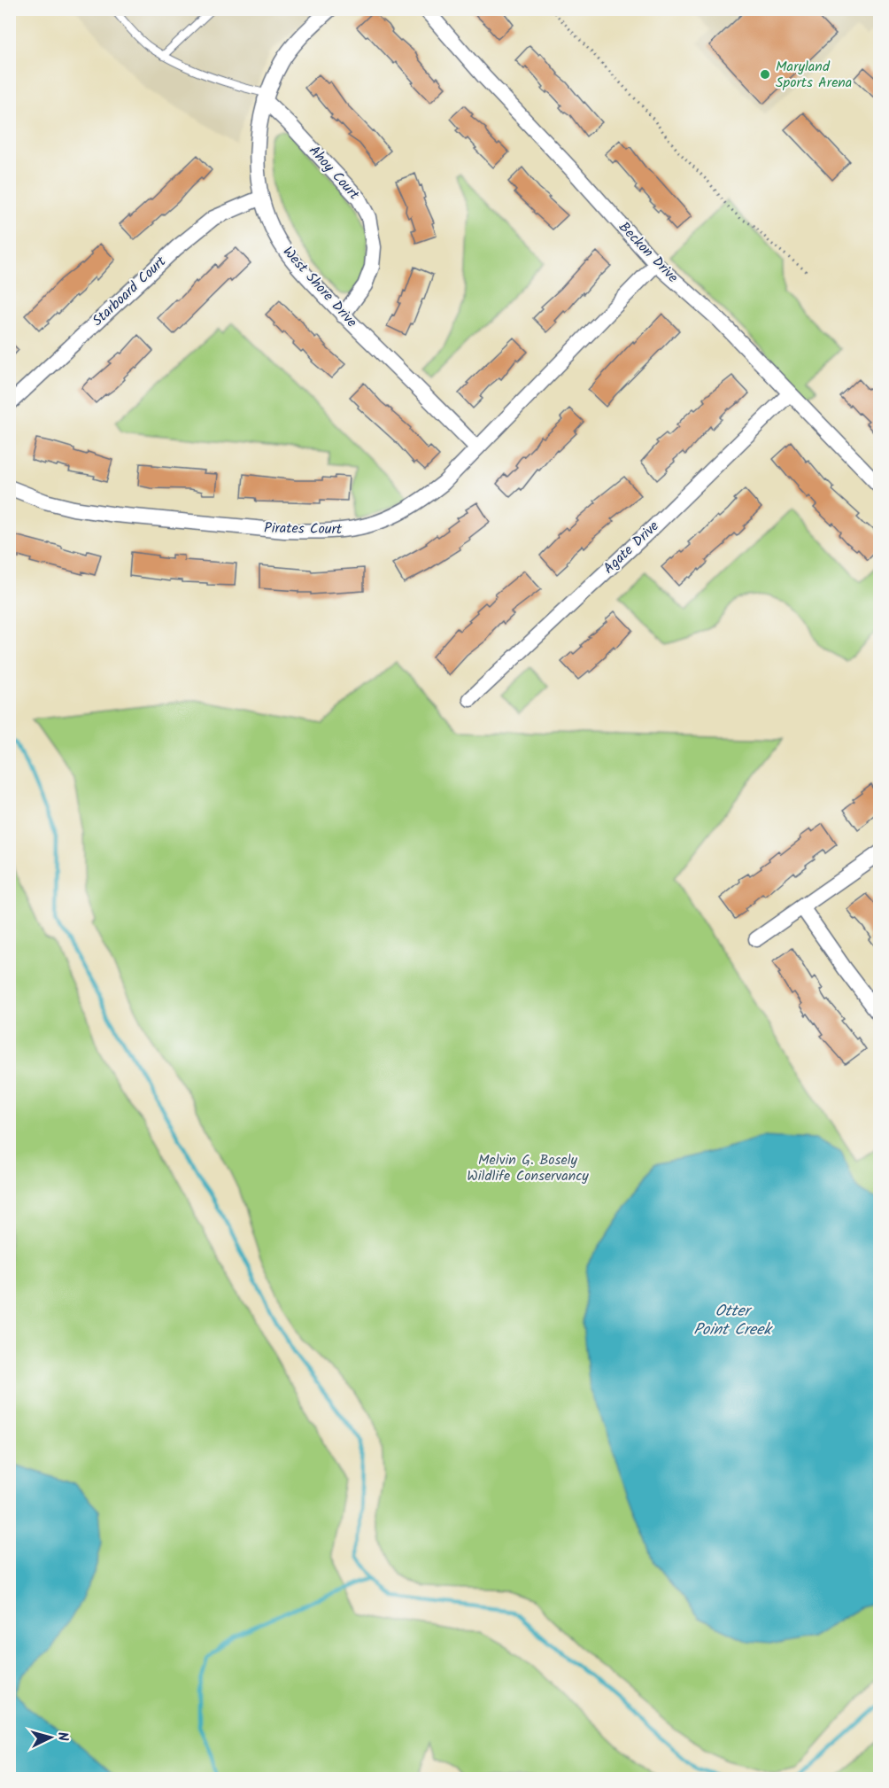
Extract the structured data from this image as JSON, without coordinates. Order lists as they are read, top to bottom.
{
  "streets": {
    "street": [
      "Ahoy Court",
      "Beckon Drive",
      "West Shore Drive",
      "Starboard Court",
      "Pirates Court",
      "Agate Drive"
    ]
  },
  "crossings": [
    ["Ahoy Court", "West Shore Drive"],
    ["Beckon Drive", "Pirates Court"],
    ["Beckon Drive", "Agate Drive"],
    ["West Shore Drive", "Starboard Court"],
    ["West Shore Drive", "Pirates Court"]
  ],
  "water": ["Otter Point Creek"],
  "parks": ["Melvin G. Bosely Wildlife Conservancy"],
  "places": ["Maryland Sports Arena"],
  "north": "right"
}
